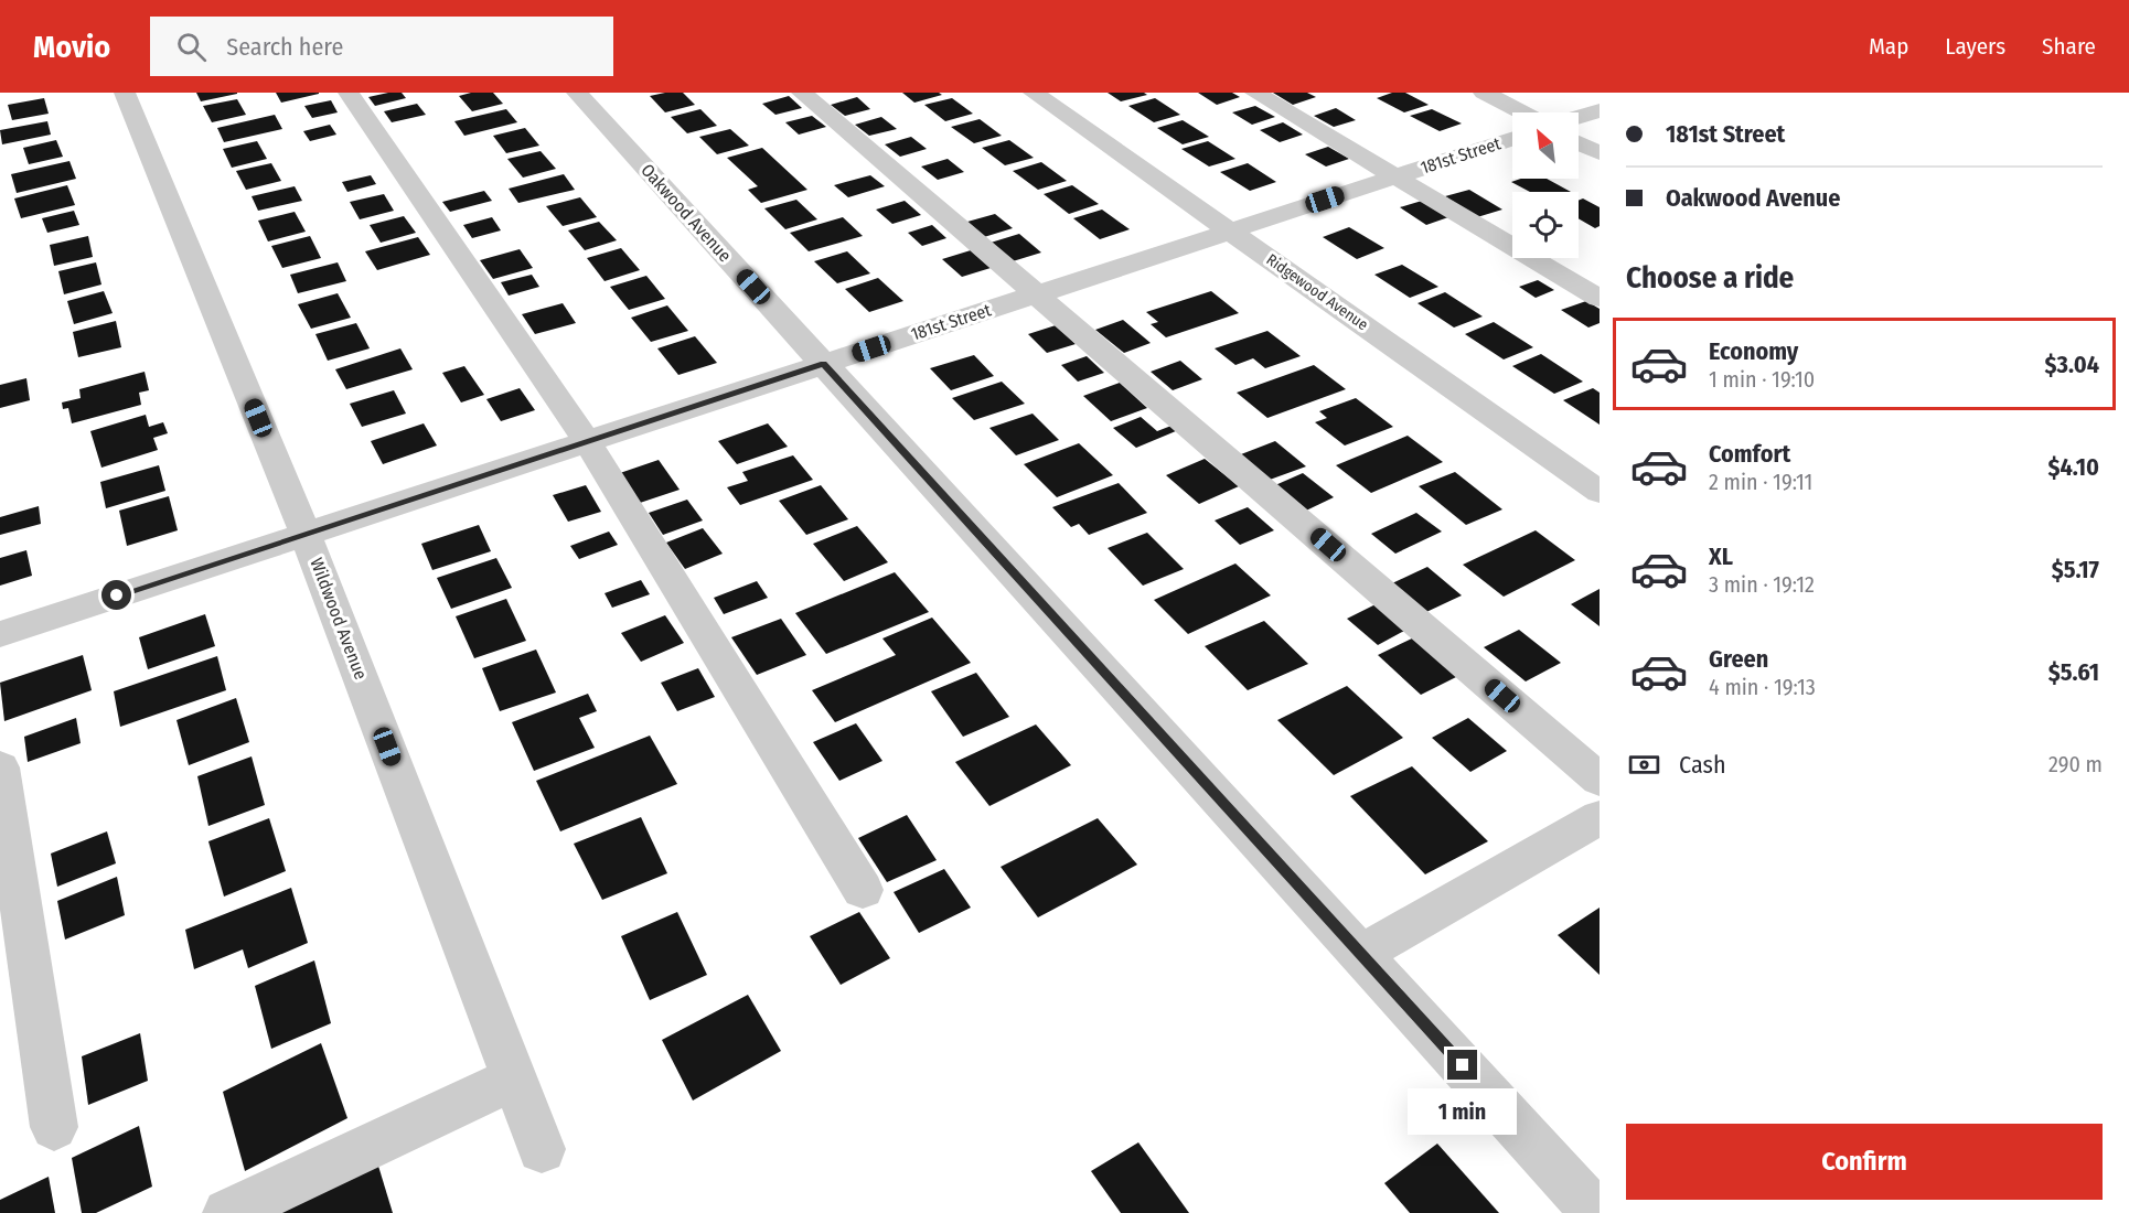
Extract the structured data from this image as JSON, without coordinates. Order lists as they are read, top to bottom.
{
  "streets": {
    "street": [
      "181st Street",
      "Oakwood Avenue",
      "Ridgewood Avenue",
      "Wildwood Avenue"
    ]
  },
  "crossings": [
    ["181st Street", "Oakwood Avenue"],
    ["181st Street", "Ridgewood Avenue"],
    ["181st Street", "Wildwood Avenue"]
  ],
  "north": "top left",
  "page": {
    "header": "Movio",
    "search": "Search here",
    "nav": ["Map", "Layers", "Share"],
    "banner": ["181st Street", "Oakwood Avenue"],
    "heading": "Choose a ride",
    "list": [
      {
        "name": "Economy",
        "note": "1 min · 19:10",
        "value": "$3.04"
      },
      {
        "name": "Comfort",
        "note": "2 min · 19:11",
        "value": "$4.10"
      },
      {
        "name": "XL",
        "note": "3 min · 19:12",
        "value": "$5.17"
      },
      {
        "name": "Green",
        "note": "4 min · 19:13",
        "value": "$5.61"
      }
    ],
    "pay": ["Cash", "290 m"],
    "bubble": "1 min",
    "buttons": "Confirm"
  }
}
